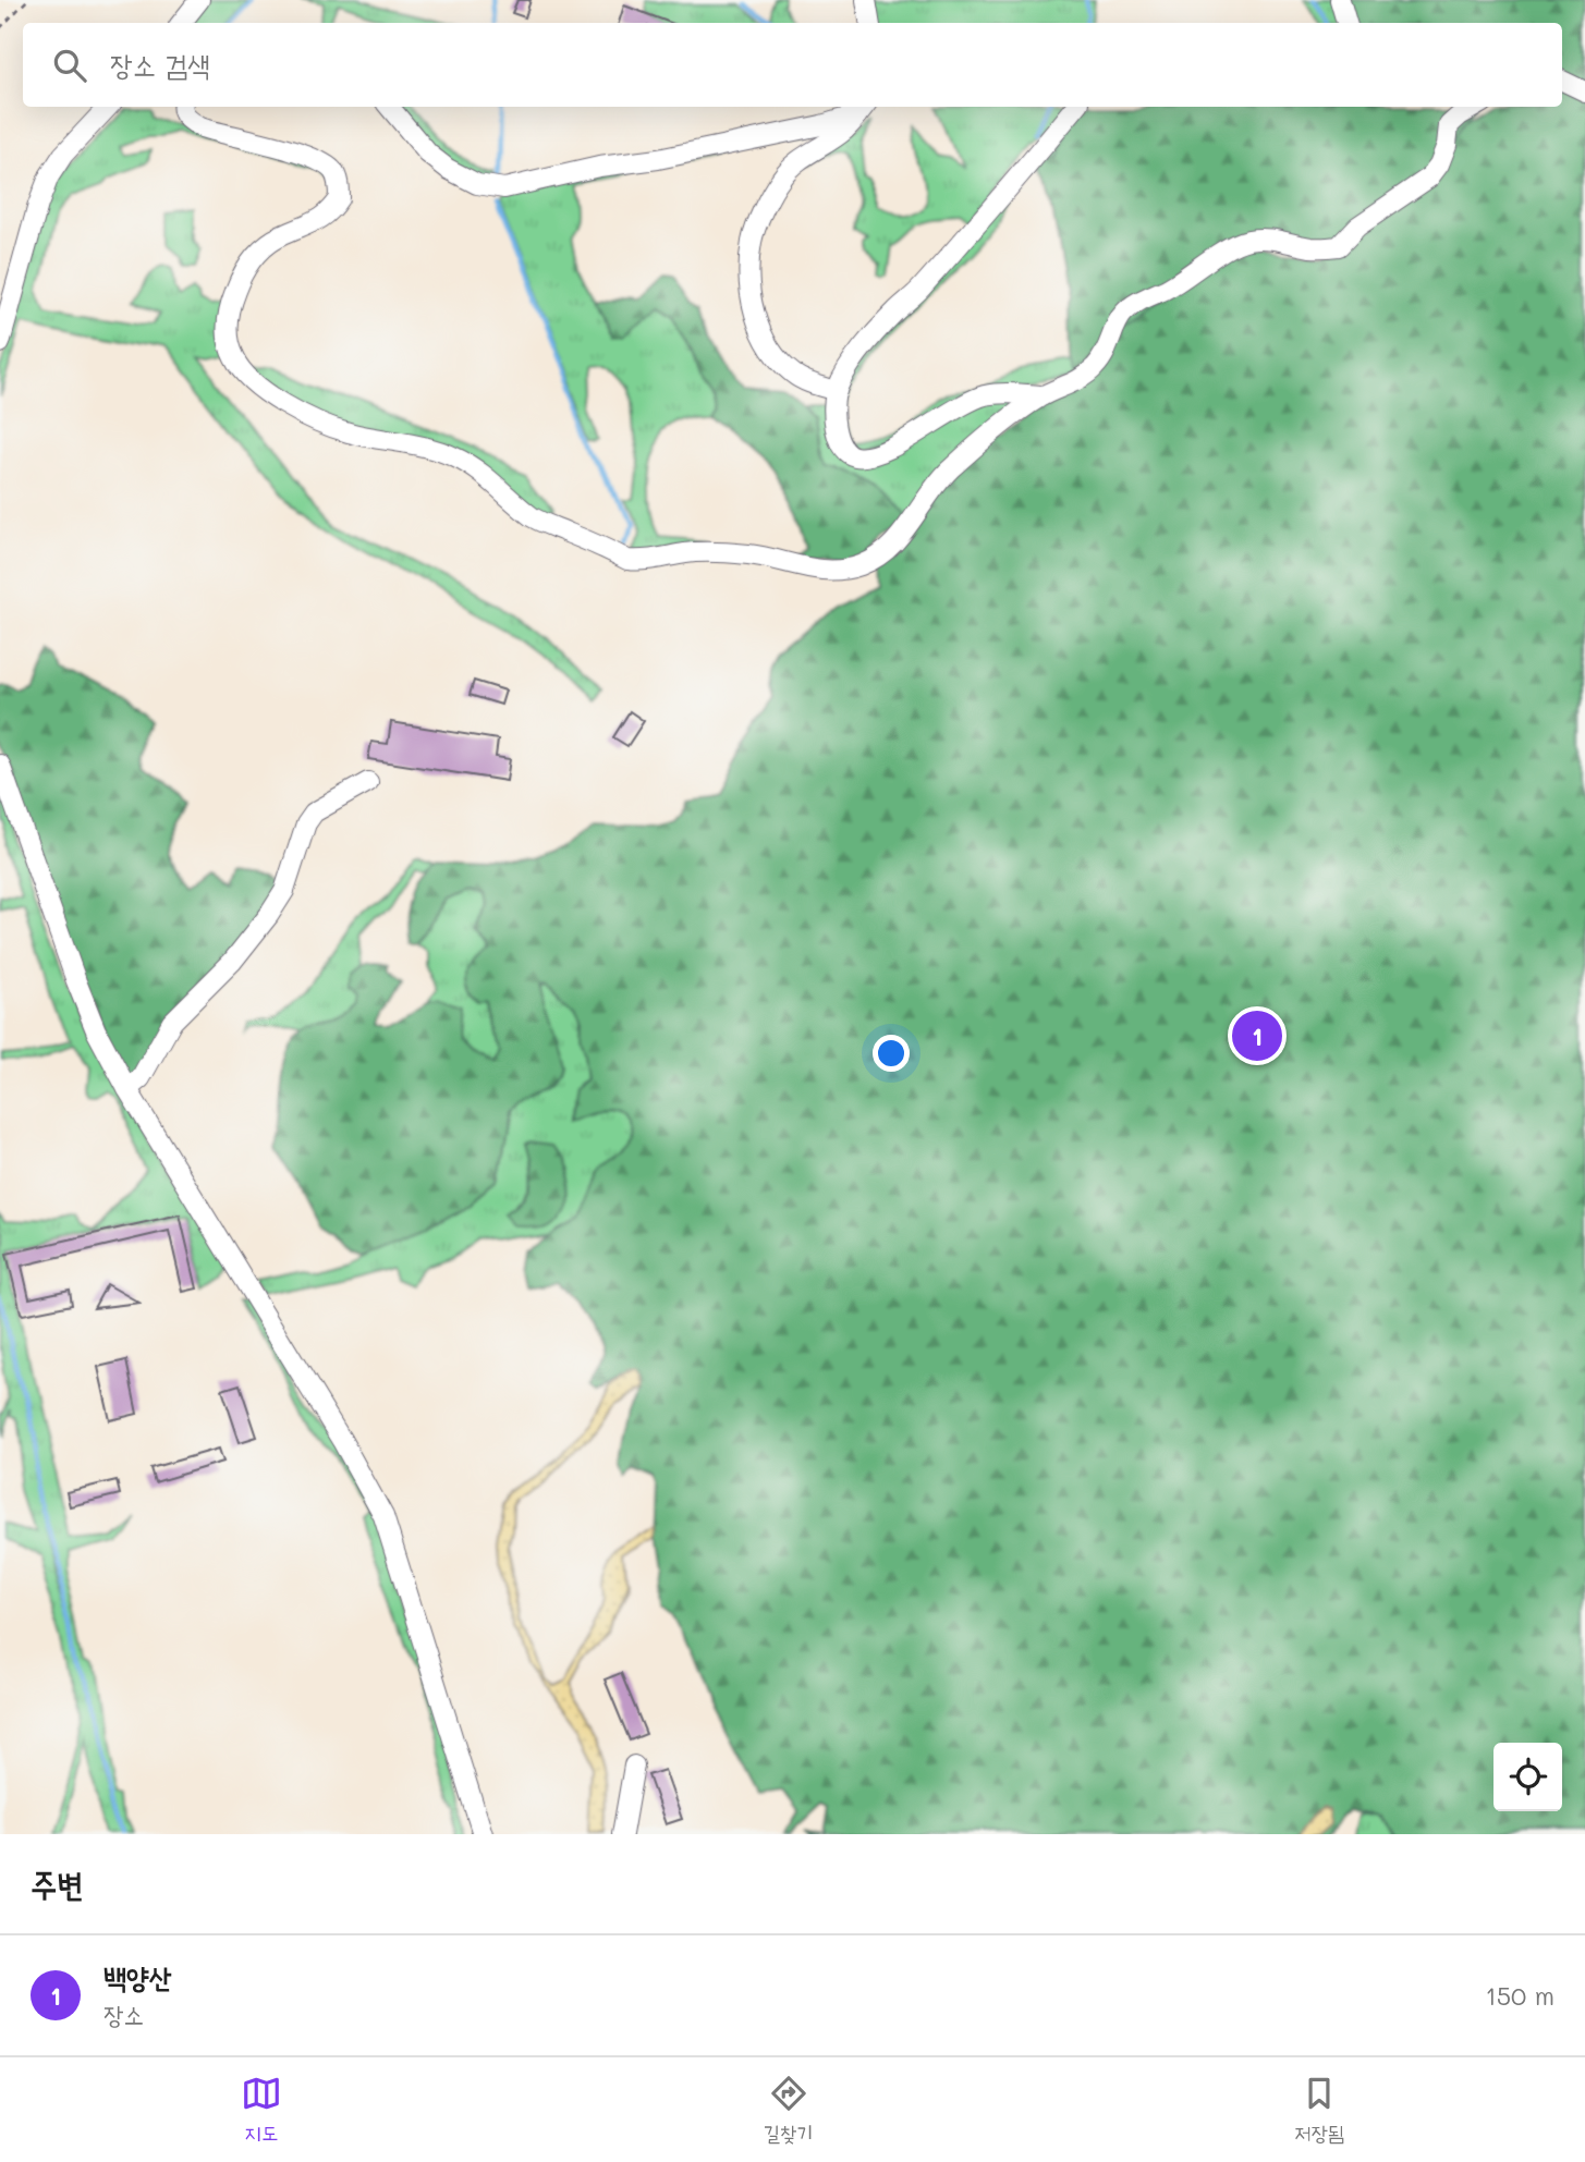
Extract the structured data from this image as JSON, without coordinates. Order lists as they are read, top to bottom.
{
  "page": {
    "search": "장소 검색",
    "pins": "1",
    "heading": "주변",
    "list": [
      {
        "mark": "1",
        "name": "백양산",
        "note": "장소",
        "value": "150 m"
      }
    ],
    "nav": ["지도", "길찾기", "저장됨"]
  }
}
